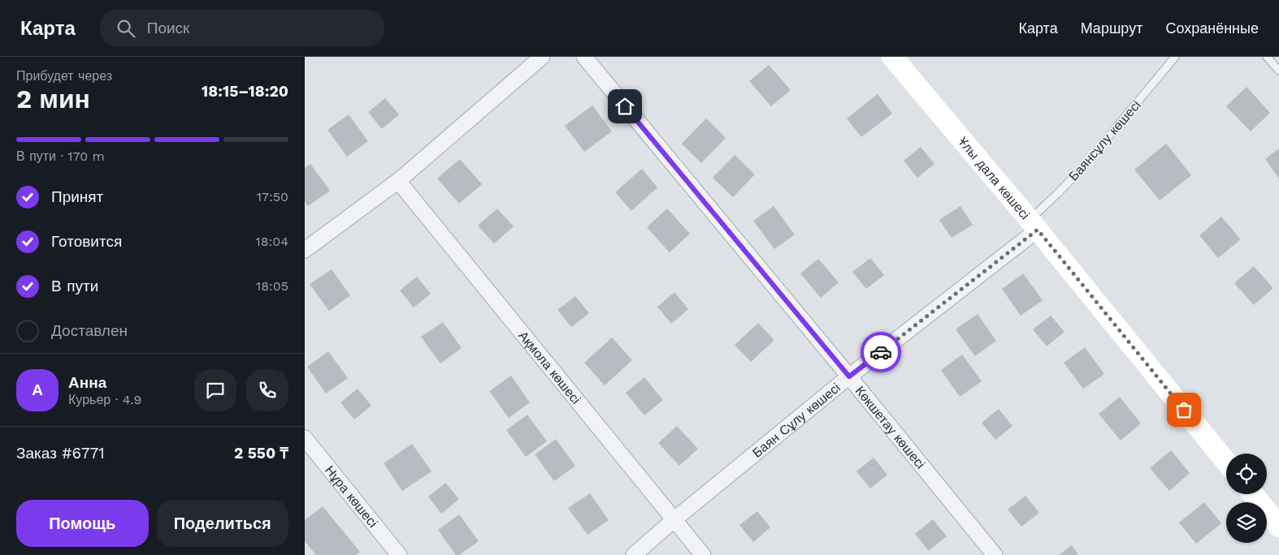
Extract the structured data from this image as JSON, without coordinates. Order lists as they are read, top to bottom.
{
  "streets": {
    "street": [
      "Ұлы дала көшесі",
      "Ақмола көшесі",
      "Баян Сұлу көшесі",
      "Көкшетау көшесі",
      "Нұра көшесі"
    ],
    "lane": ["Баянсұлу көшесі"]
  },
  "crossings": [
    ["Баянсұлу көшесі", "Ұлы дала көшесі"],
    ["Баянсұлу көшесі", "Баян Сұлу көшесі"],
    ["Ұлы дала көшесі", "Баян Сұлу көшесі"],
    ["Ақмола көшесі", "Баян Сұлу көшесі"],
    ["Баян Сұлу көшесі", "Көкшетау көшесі"]
  ],
  "page": {
    "header": "Карта",
    "search": "Поиск",
    "nav": ["Карта", "Маршрут", "Сохранённые"],
    "heading": ["2 мин", "Прибудет через", "18:15–18:20"],
    "panel": [
      "Анна",
      "Курьер · 4.9",
      "Заказ #6771",
      "2 550 ₸"
    ],
    "bar": "В пути · 170 m",
    "list": [
      ["Принят", "17:50"],
      ["Готовится", "18:04"],
      ["В пути", "18:05"],
      "Доставлен"
    ],
    "round": "А",
    "buttons": ["Помощь", "Поделиться"]
  }
}
